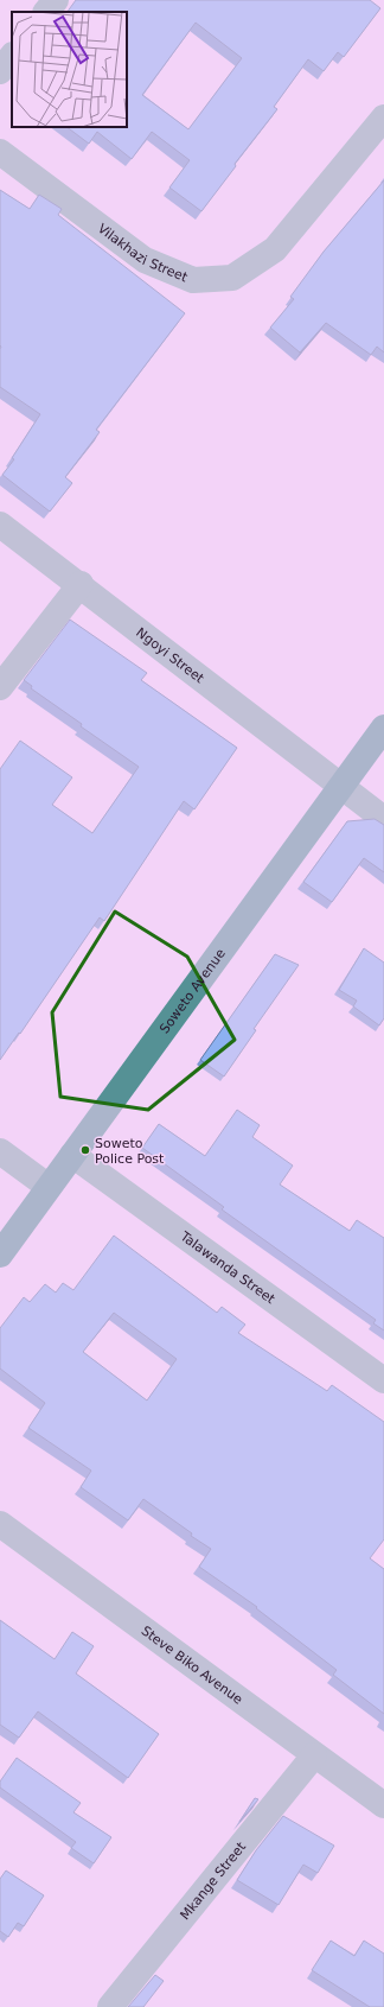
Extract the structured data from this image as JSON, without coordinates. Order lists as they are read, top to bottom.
{
  "streets": {
    "street": [
      "Vilakhazi Street",
      "Ngoyi Street",
      "Soweto Avenue",
      "Talawanda Street",
      "Steve Biko Avenue",
      "Mkange Street"
    ]
  },
  "crossings": [
    ["Ngoyi Street", "Soweto Avenue"],
    ["Soweto Avenue", "Talawanda Street"],
    ["Steve Biko Avenue", "Mkange Street"]
  ],
  "places": ["Soweto Police Post"]
}
